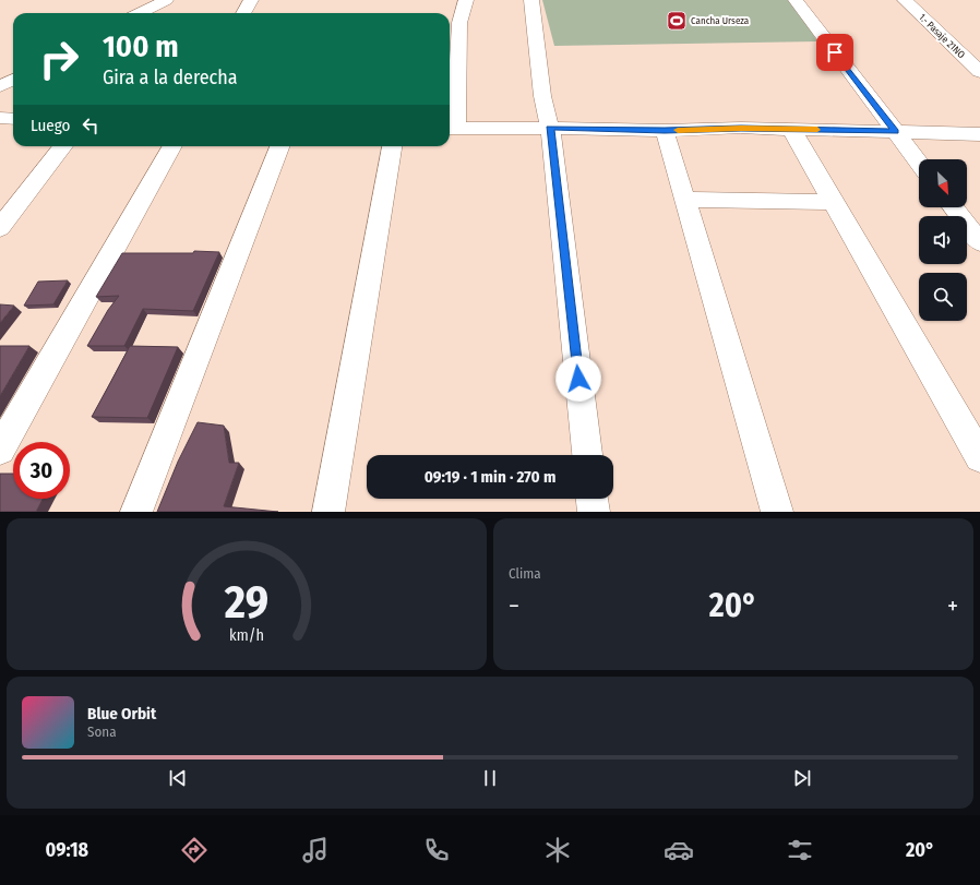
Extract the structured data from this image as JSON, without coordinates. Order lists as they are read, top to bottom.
{
  "streets": {
    "street": ["1.- Pasaje 21NO"]
  },
  "places": {
    "sports": ["Cancha Urseza"]
  },
  "north": "bottom right",
  "page": {
    "turn": ["100 m", "Gira a la derecha"],
    "then": "Luego",
    "limit": "30",
    "trip": "09:19 · 1 min · 270 m",
    "tile": "Clima",
    "heat": ["−", "20°", "+"],
    "song": ["Blue Orbit", "Sona"],
    "tabs": ["09:18", "20°"],
    "gauge": ["29", "km/h"]
  }
}
